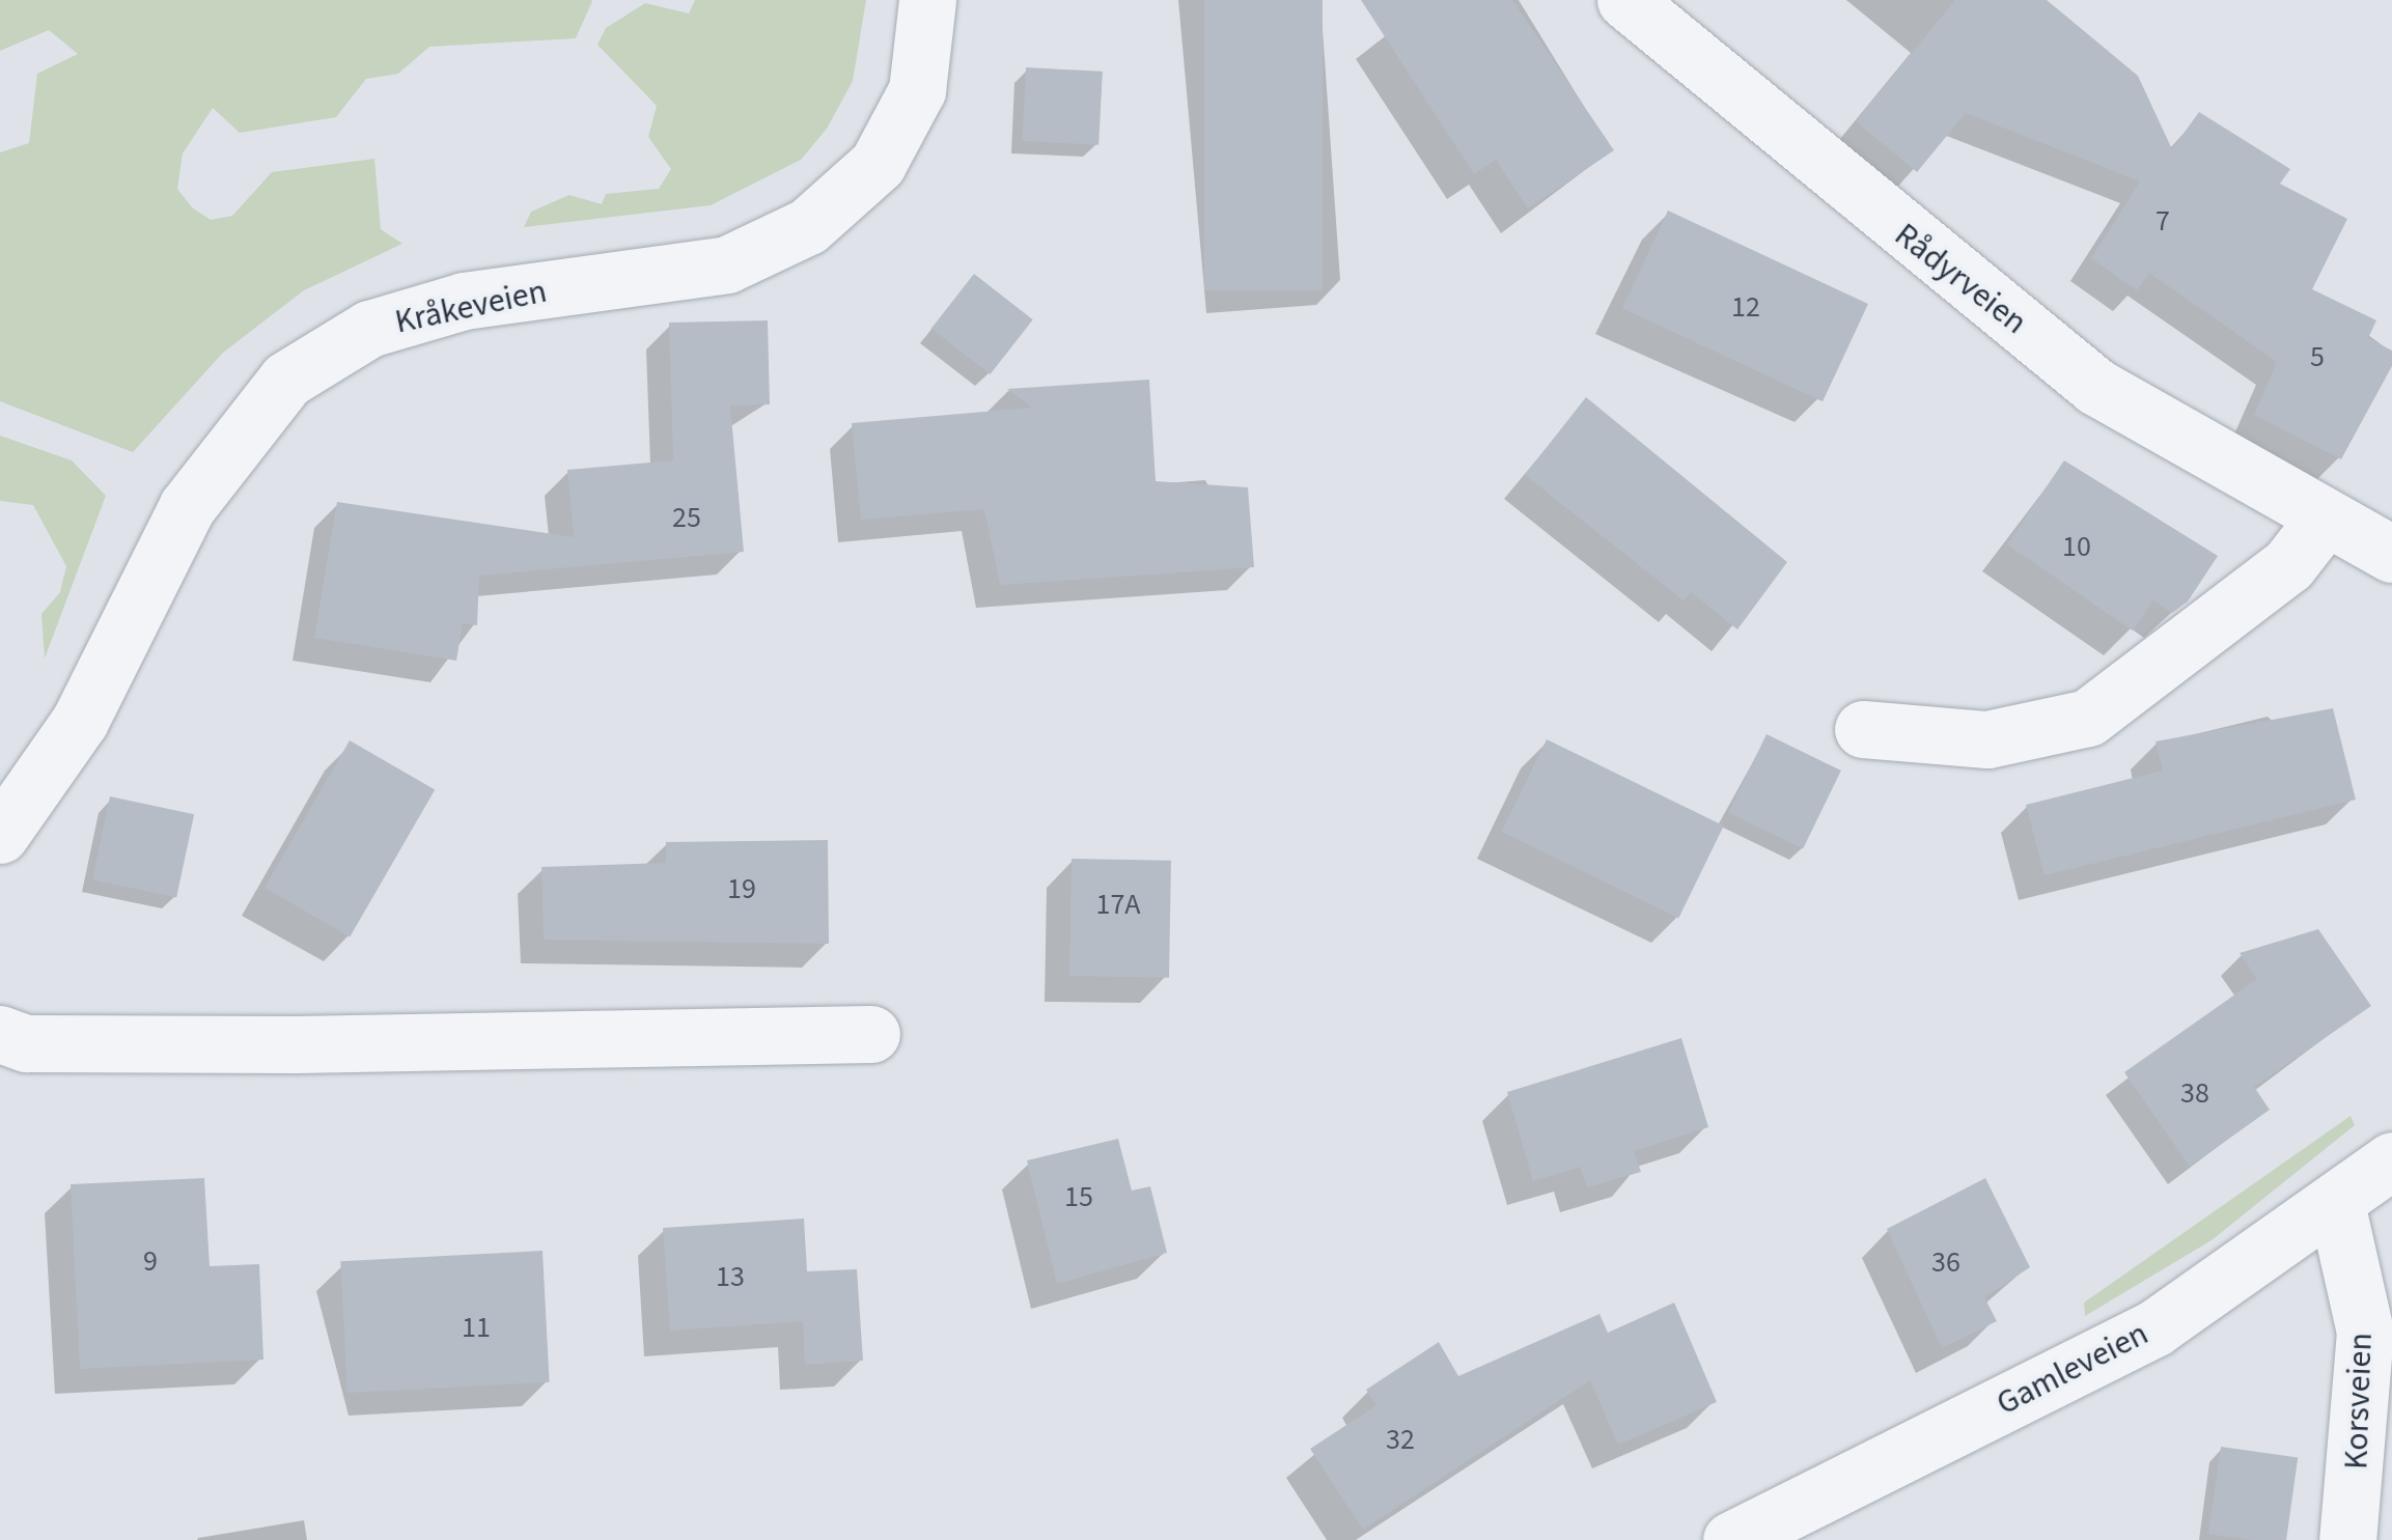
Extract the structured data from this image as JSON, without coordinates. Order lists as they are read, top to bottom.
{
  "streets": {
    "street": [
      "Rådyrveien",
      "Kråkeveien",
      "Gamleveien",
      "Korsveien"
    ]
  },
  "crossings": [
    ["Gamleveien", "Korsveien"]
  ],
  "house_numbers": [
    "7",
    "12",
    "5",
    "25",
    "10",
    "19",
    "17A",
    "38",
    "15",
    "9",
    "36",
    "13",
    "11",
    "32"
  ]
}
